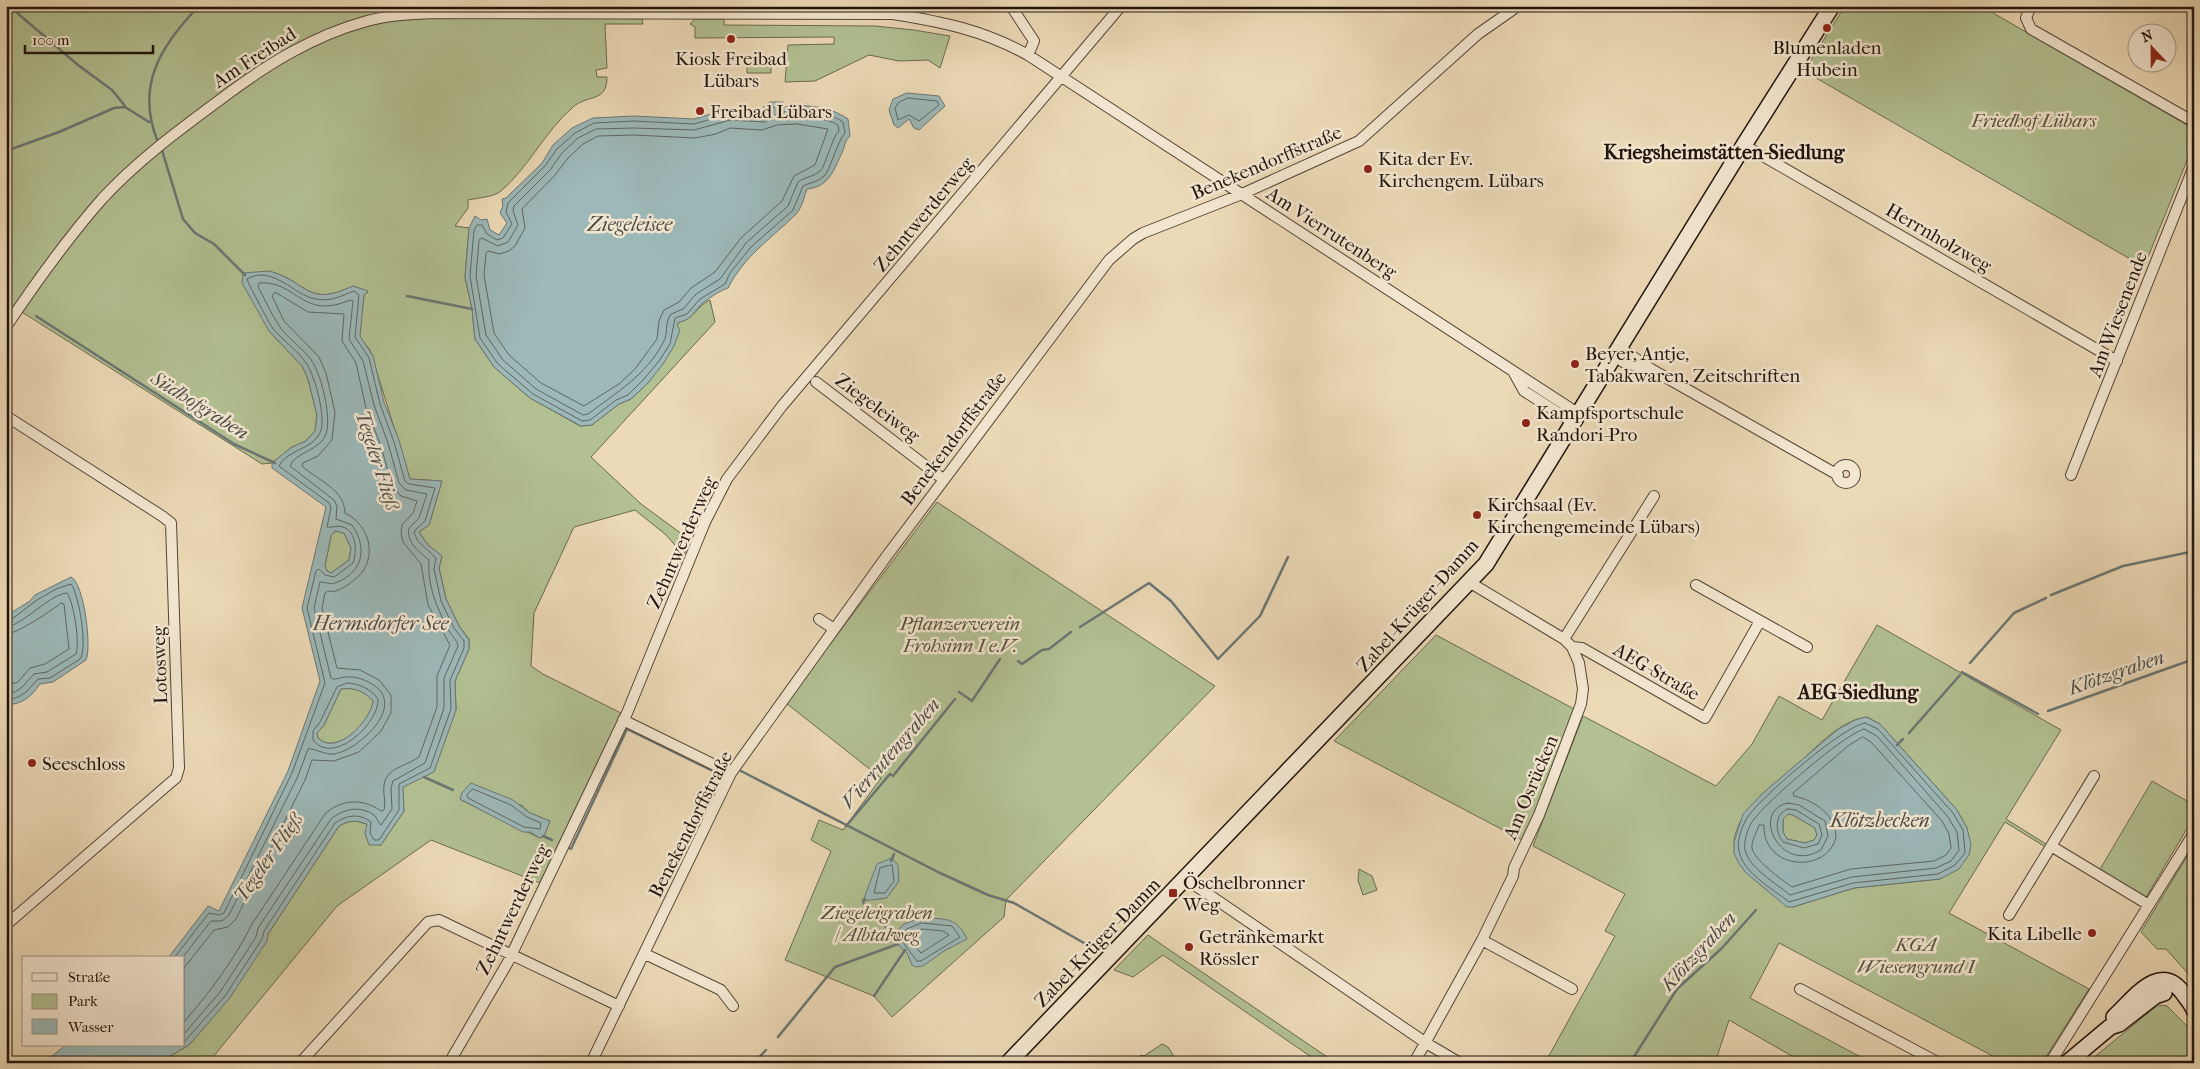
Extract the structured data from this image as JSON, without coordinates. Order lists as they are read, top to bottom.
{
  "streets": {
    "street": [
      "Am Freibad",
      "Benekendorffstraße",
      "Zehntwerderweg",
      "Am Vierrutenberg",
      "Herrnholzweg",
      "Am Wiesenende",
      "Ziegeleiweg",
      "Zabel-Krüger-Damm",
      "Lotosweg",
      "AEG-Straße",
      "Am Osrücken"
    ]
  },
  "crossings": [
    ["Am Freibad", "Am Vierrutenberg"],
    ["Benekendorffstraße", "Am Vierrutenberg"],
    ["Benekendorffstraße", "Ziegeleiweg"],
    ["Zehntwerderweg", "Am Vierrutenberg"],
    ["Am Vierrutenberg", "Zabel-Krüger-Damm"],
    ["Herrnholzweg", "Am Wiesenende"],
    ["Herrnholzweg", "Zabel-Krüger-Damm"],
    ["Zabel-Krüger-Damm", "Am Osrücken"],
    ["AEG-Straße", "Am Osrücken"]
  ],
  "districts": ["Kriegsheimstätten-Siedlung", "AEG-Siedlung"],
  "water": [
    "Ziegeleisee",
    "Südhofgraben",
    "Tegeler Fließ",
    "Hermsdorfer See",
    "Klötzgraben",
    "Vierrutengraben",
    "Klötzbecken"
  ],
  "parks": [
    "Friedhof Lübars",
    "Pflanzerverein Frohsinn I e.V.",
    "Ziegeleigraben / Albtalweg",
    "KGA Wiesengrund I"
  ],
  "places": {
    "other": [
      "Blumenladen Hubein",
      "Kiosk Freibad Lübars",
      "Freibad Lübars",
      "Kita der Ev. Kirchengem. Lübars",
      "Beyer, Antje, Tabakwaren, Zeitschriften",
      "Kampfsportschule Randori-Pro",
      "Kirchsaal (Ev. Kirchengemeinde Lübars)",
      "Seeschloss",
      "Kita Libelle",
      "Getränkemarkt Rössler"
    ],
    "transit": ["Öschelbronner Weg"]
  },
  "legend": ["Straße", "Park", "Wasser"],
  "scale_bar": "100 m",
  "north": "top"
}
